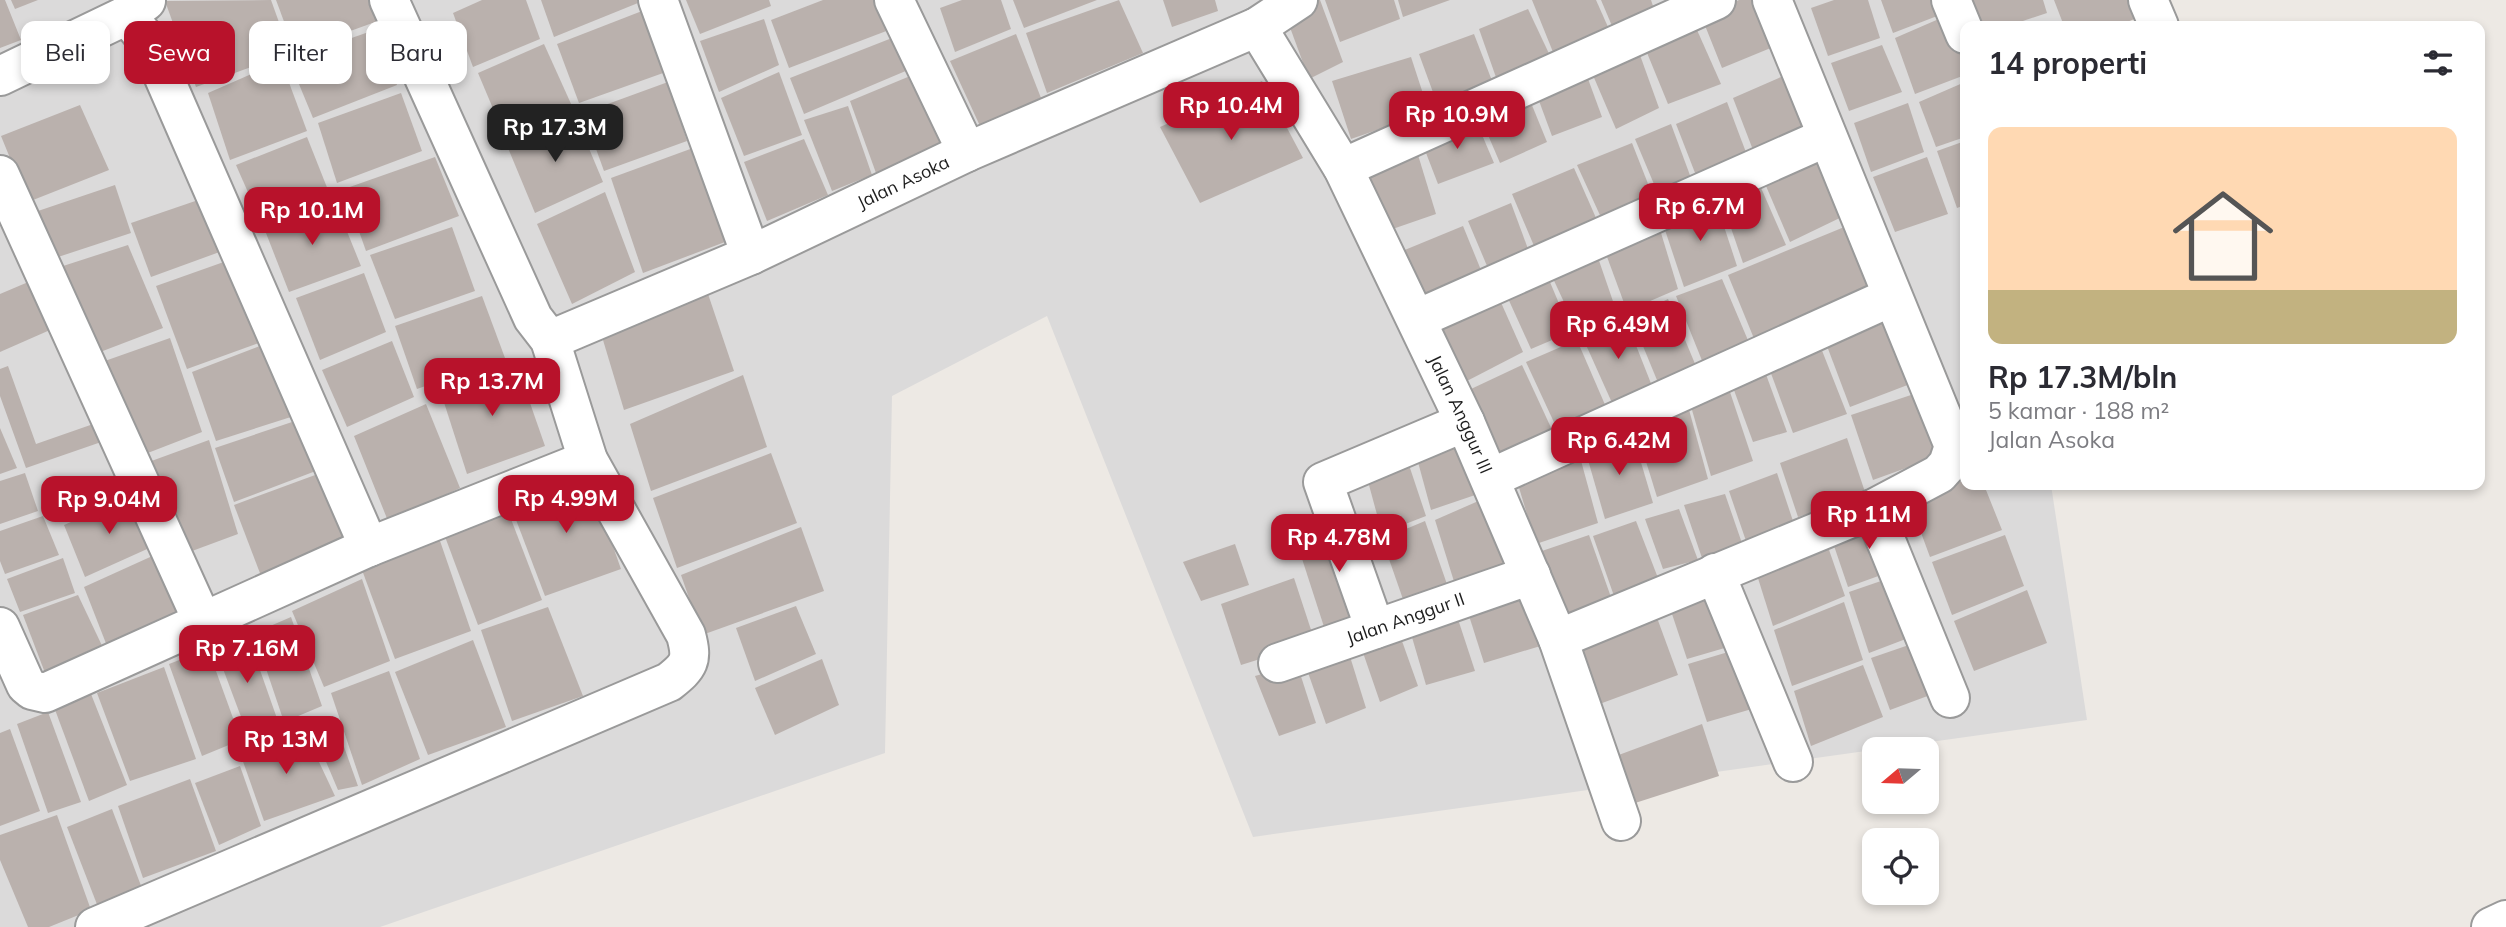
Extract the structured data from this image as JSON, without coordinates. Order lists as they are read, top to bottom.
{
  "streets": {
    "street": ["Jalan Asoka", "Jalan Anggur III", "Jalan Anggur II"]
  },
  "crossings": [
    ["Jalan Asoka", "Jalan Anggur III"],
    ["Jalan Anggur III", "Jalan Anggur II"]
  ],
  "north": "left",
  "page": {
    "chip": [
      "Beli",
      "Sewa",
      "Filter",
      "Baru"
    ],
    "heading": "14 properti",
    "price": [
      "Rp 10.4M",
      "Rp 10.9M",
      "Rp 17.3M",
      "Rp 6.7M",
      "Rp 10.1M",
      "Rp 6.49M",
      "Rp 13.7M",
      "Rp 6.42M",
      "Rp 4.99M",
      "Rp 9.04M",
      "Rp 11M",
      "Rp 4.78M",
      "Rp 7.16M",
      "Rp 13M"
    ],
    "list": [
      {
        "name": "Rp 17.3M/bln",
        "note": "5 kamar · 188 m² · Jalan Asoka"
      }
    ]
  }
}
